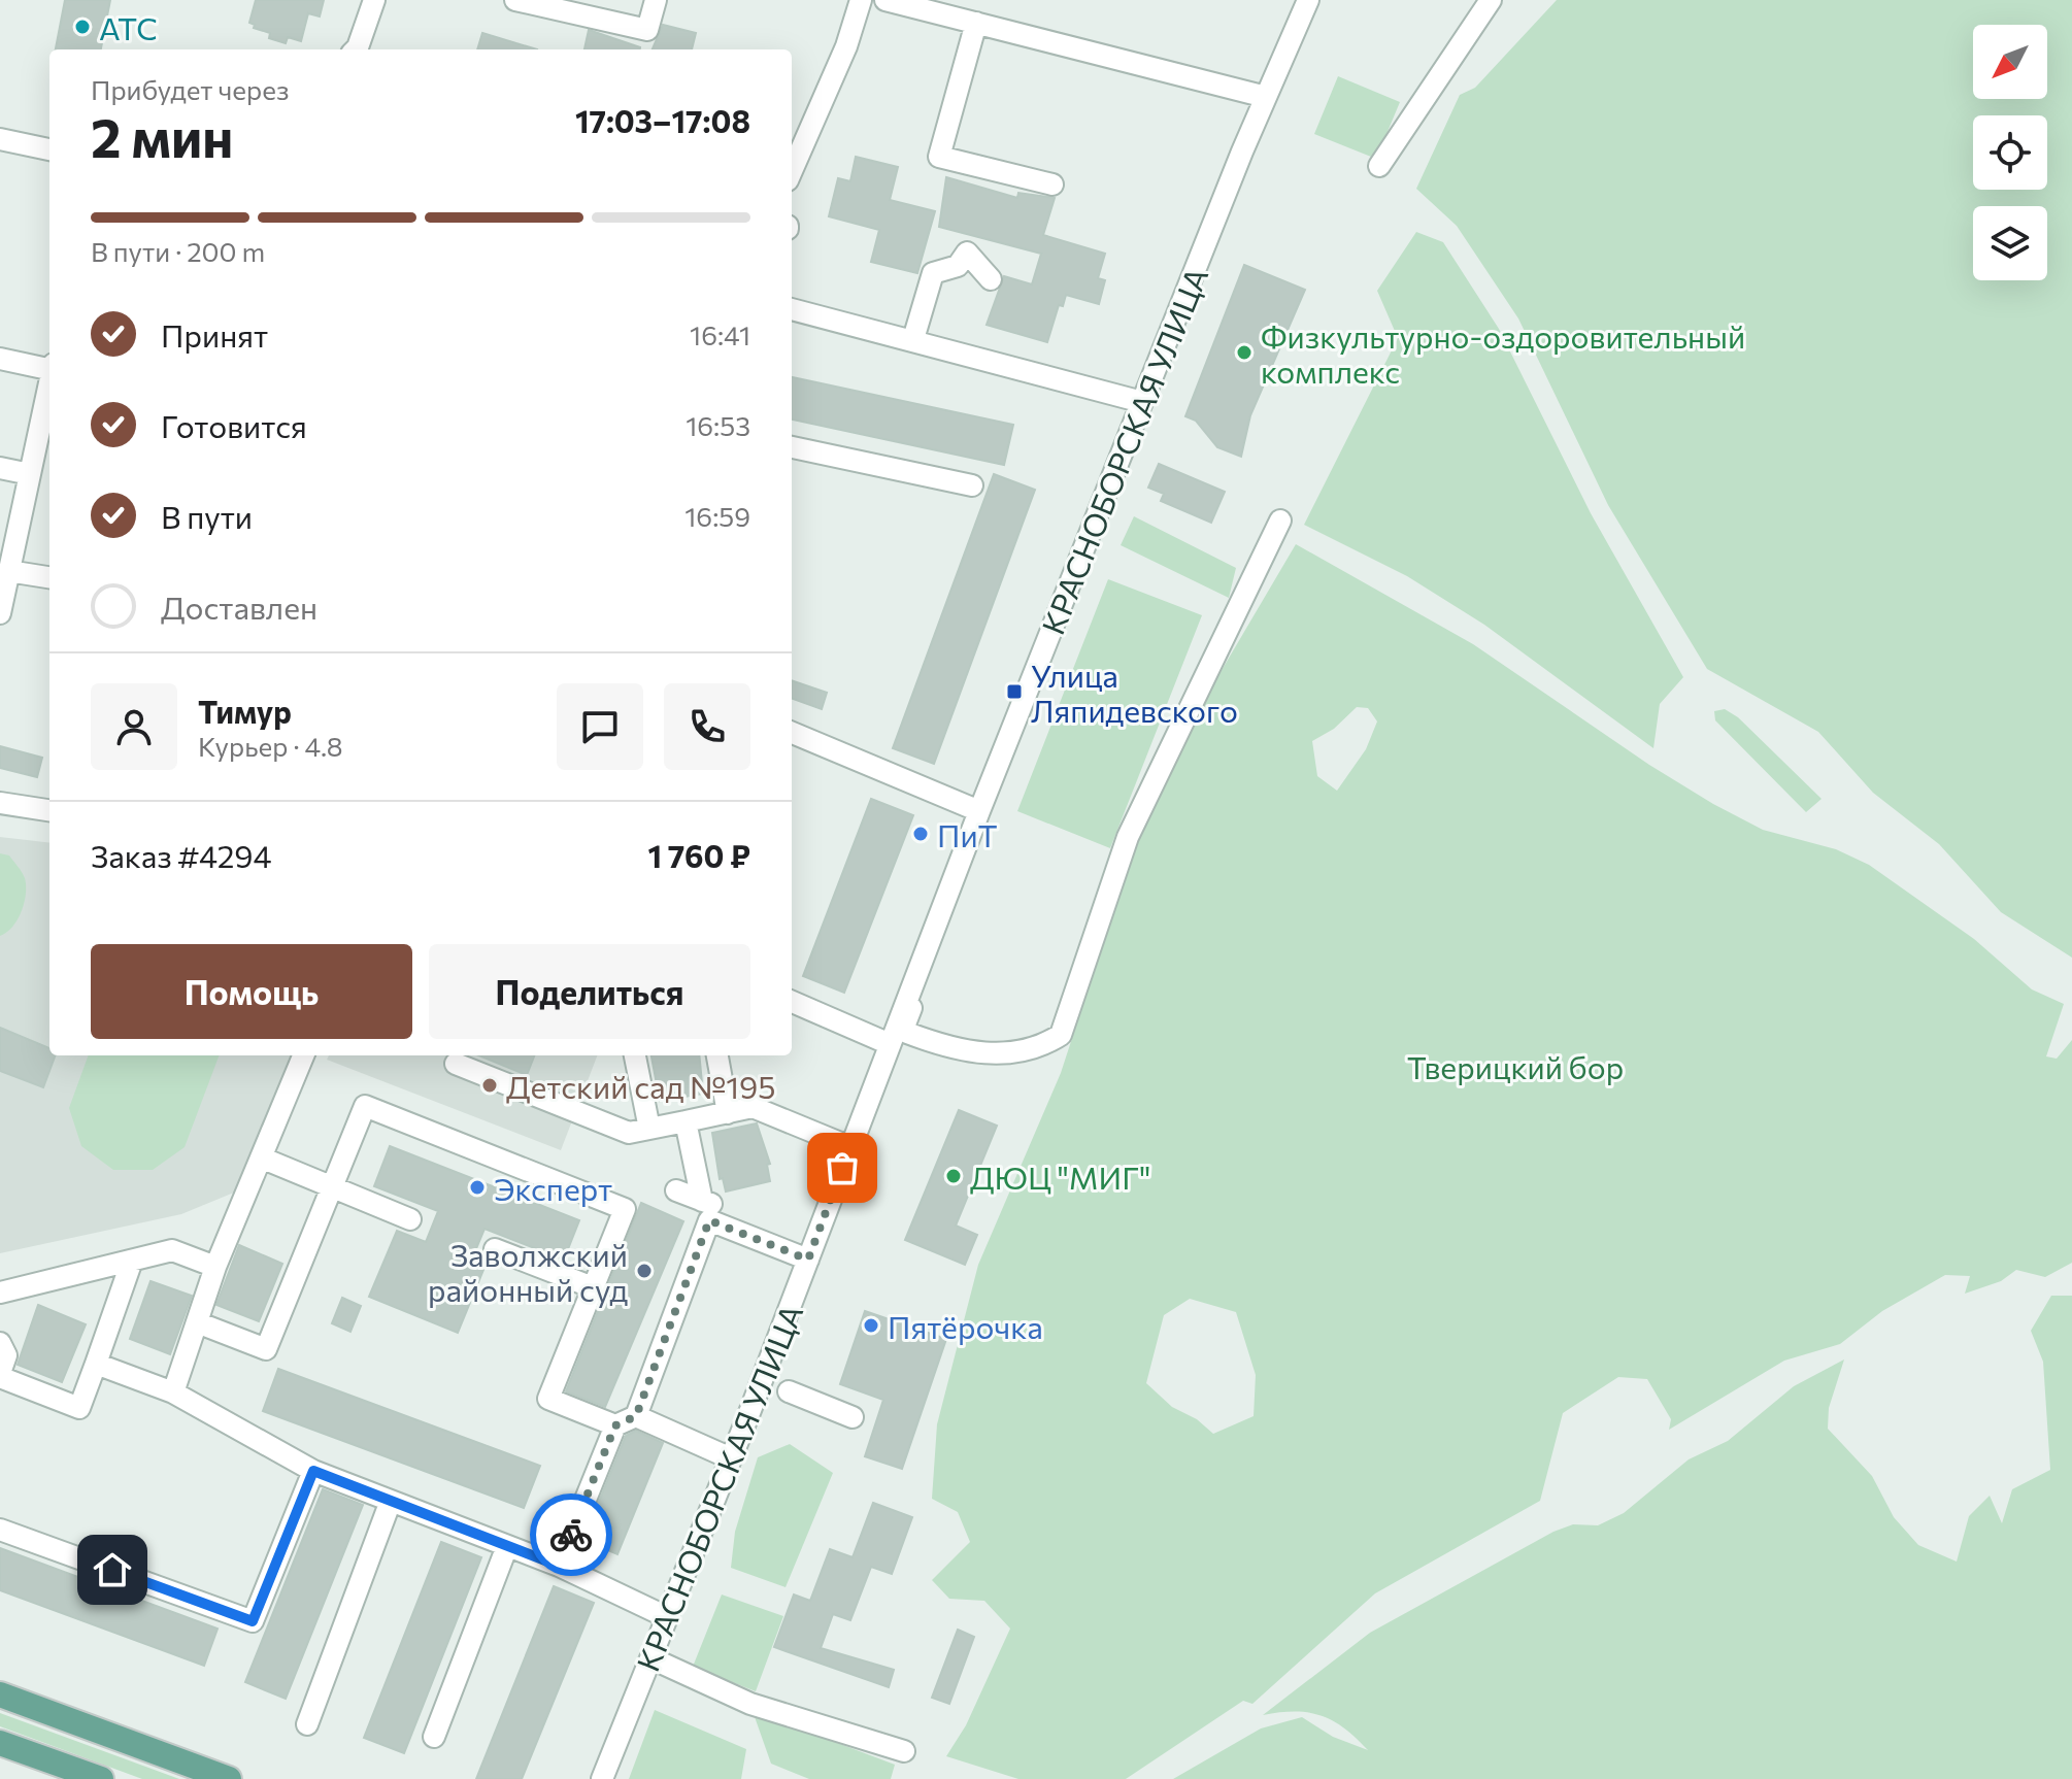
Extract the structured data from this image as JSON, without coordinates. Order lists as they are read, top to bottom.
{
  "streets": {
    "street": ["КРАСНОБОРСКАЯ УЛИЦА"]
  },
  "parks": ["Тверицкий бор"],
  "places": {
    "other": [
      "АТС",
      "Физкультурно-оздоровительный комплекс",
      "ПиТ",
      "Детский сад №195",
      "ДЮЦ \"МИГ\"",
      "Эксперт",
      "Заволжский районный суд",
      "Пятёрочка"
    ],
    "transit": ["Улица Ляпидевского"]
  },
  "north": "bottom left",
  "page": {
    "heading": ["2 мин", "Прибудет через", "17:03–17:08"],
    "panel": [
      "Тимур",
      "Курьер · 4.8",
      "Заказ #4294",
      "1 760 ₽"
    ],
    "bar": "В пути · 200 m",
    "list": [
      ["Принят", "16:41"],
      ["Готовится", "16:53"],
      ["В пути", "16:59"],
      "Доставлен"
    ],
    "buttons": ["Помощь", "Поделиться"]
  }
}
